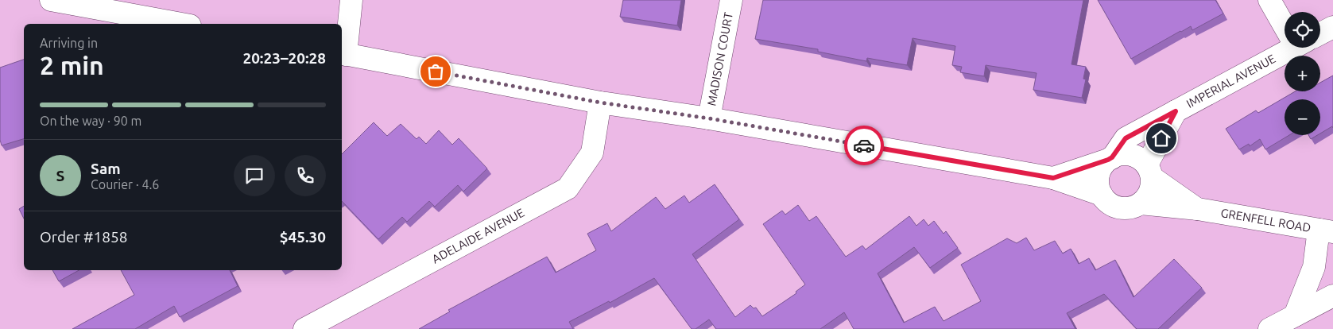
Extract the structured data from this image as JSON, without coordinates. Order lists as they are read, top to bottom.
{
  "streets": {
    "street": [
      "MADISON COURT",
      "IMPERIAL AVENUE",
      "GRENFELL ROAD",
      "ADELAIDE AVENUE"
    ]
  },
  "crossings": [
    ["MADISON COURT", "GRENFELL ROAD"],
    ["IMPERIAL AVENUE", "GRENFELL ROAD"],
    ["GRENFELL ROAD", "ADELAIDE AVENUE"]
  ],
  "page": {
    "map_buttons": ["+", "−"],
    "heading": ["2 min", "Arriving in", "20:23–20:28"],
    "panel": [
      "Sam",
      "Courier · 4.6",
      "Order #1858",
      "$45.30"
    ],
    "bar": "On the way · 90 m",
    "round": "S"
  }
}
